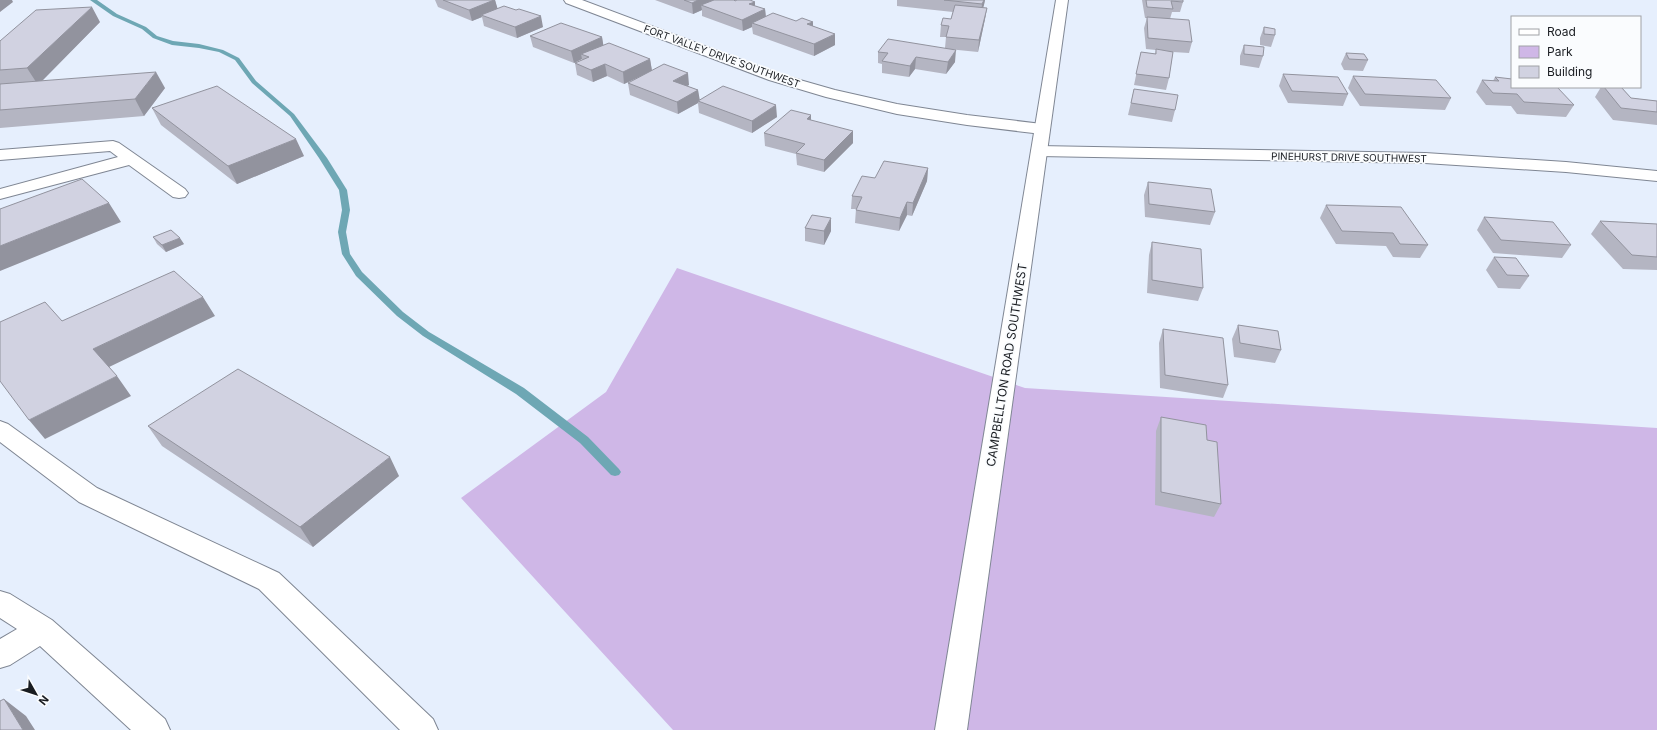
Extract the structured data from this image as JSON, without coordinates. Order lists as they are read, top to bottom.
{
  "streets": {
    "street": ["FORT VALLEY DRIVE SOUTHWEST", "PINEHURST DRIVE SOUTHWEST", "CAMPBELLTON ROAD SOUTHWEST"]
  },
  "crossings": [
    ["FORT VALLEY DRIVE SOUTHWEST", "CAMPBELLTON ROAD SOUTHWEST"],
    ["PINEHURST DRIVE SOUTHWEST", "CAMPBELLTON ROAD SOUTHWEST"]
  ],
  "legend": ["Road", "Park", "Building"],
  "north": "bottom right"
}
